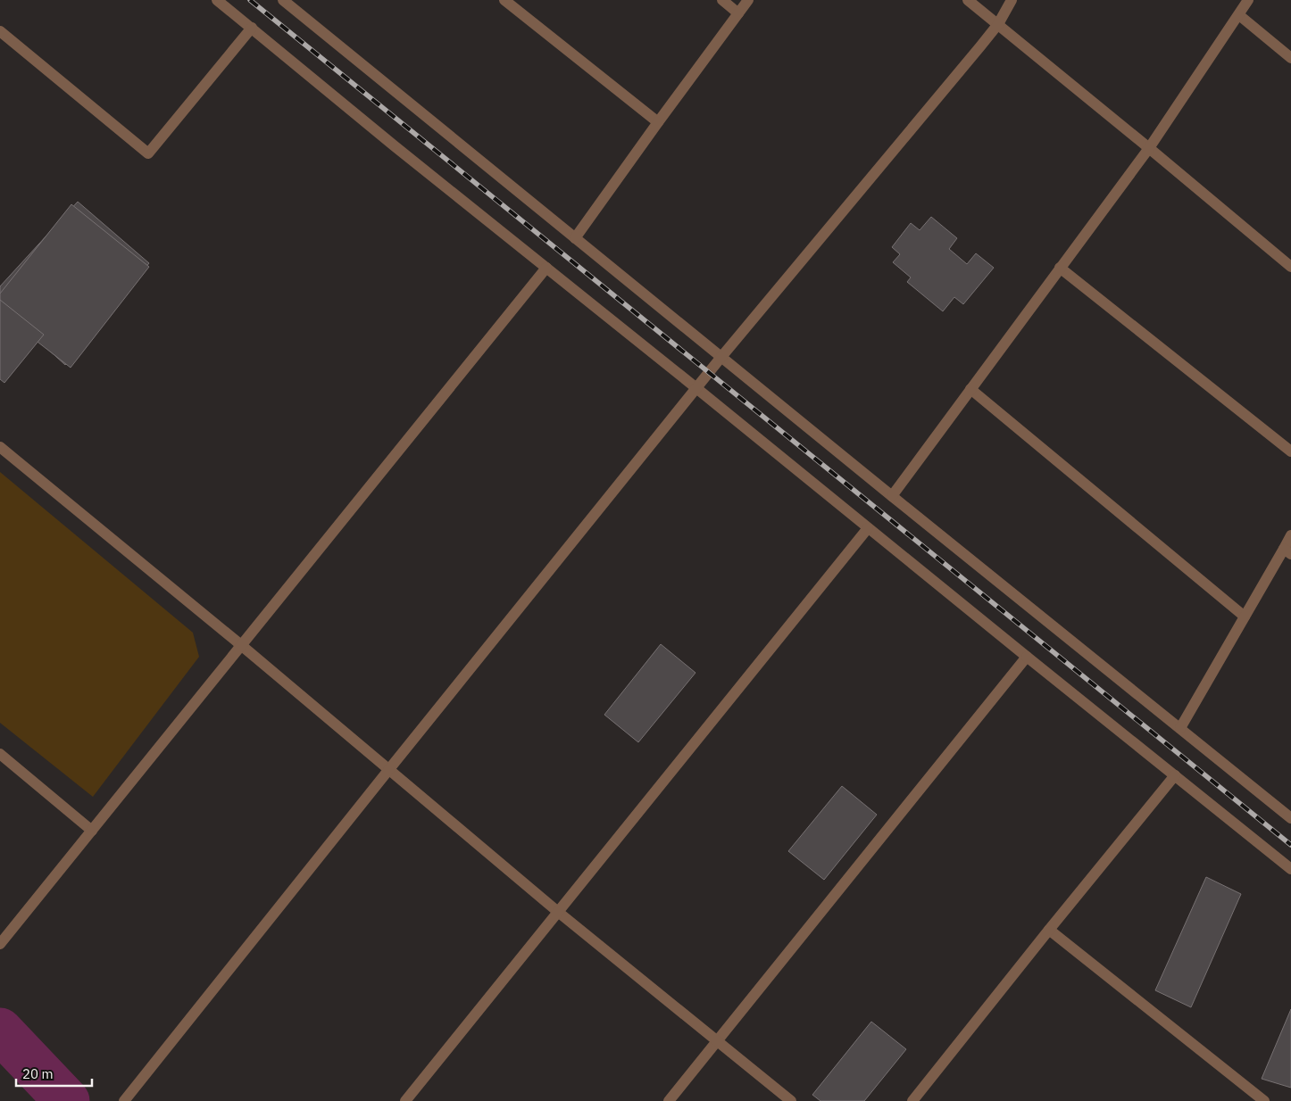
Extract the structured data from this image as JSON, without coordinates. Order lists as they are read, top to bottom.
{
  "scale_bar": "20 m"
}
